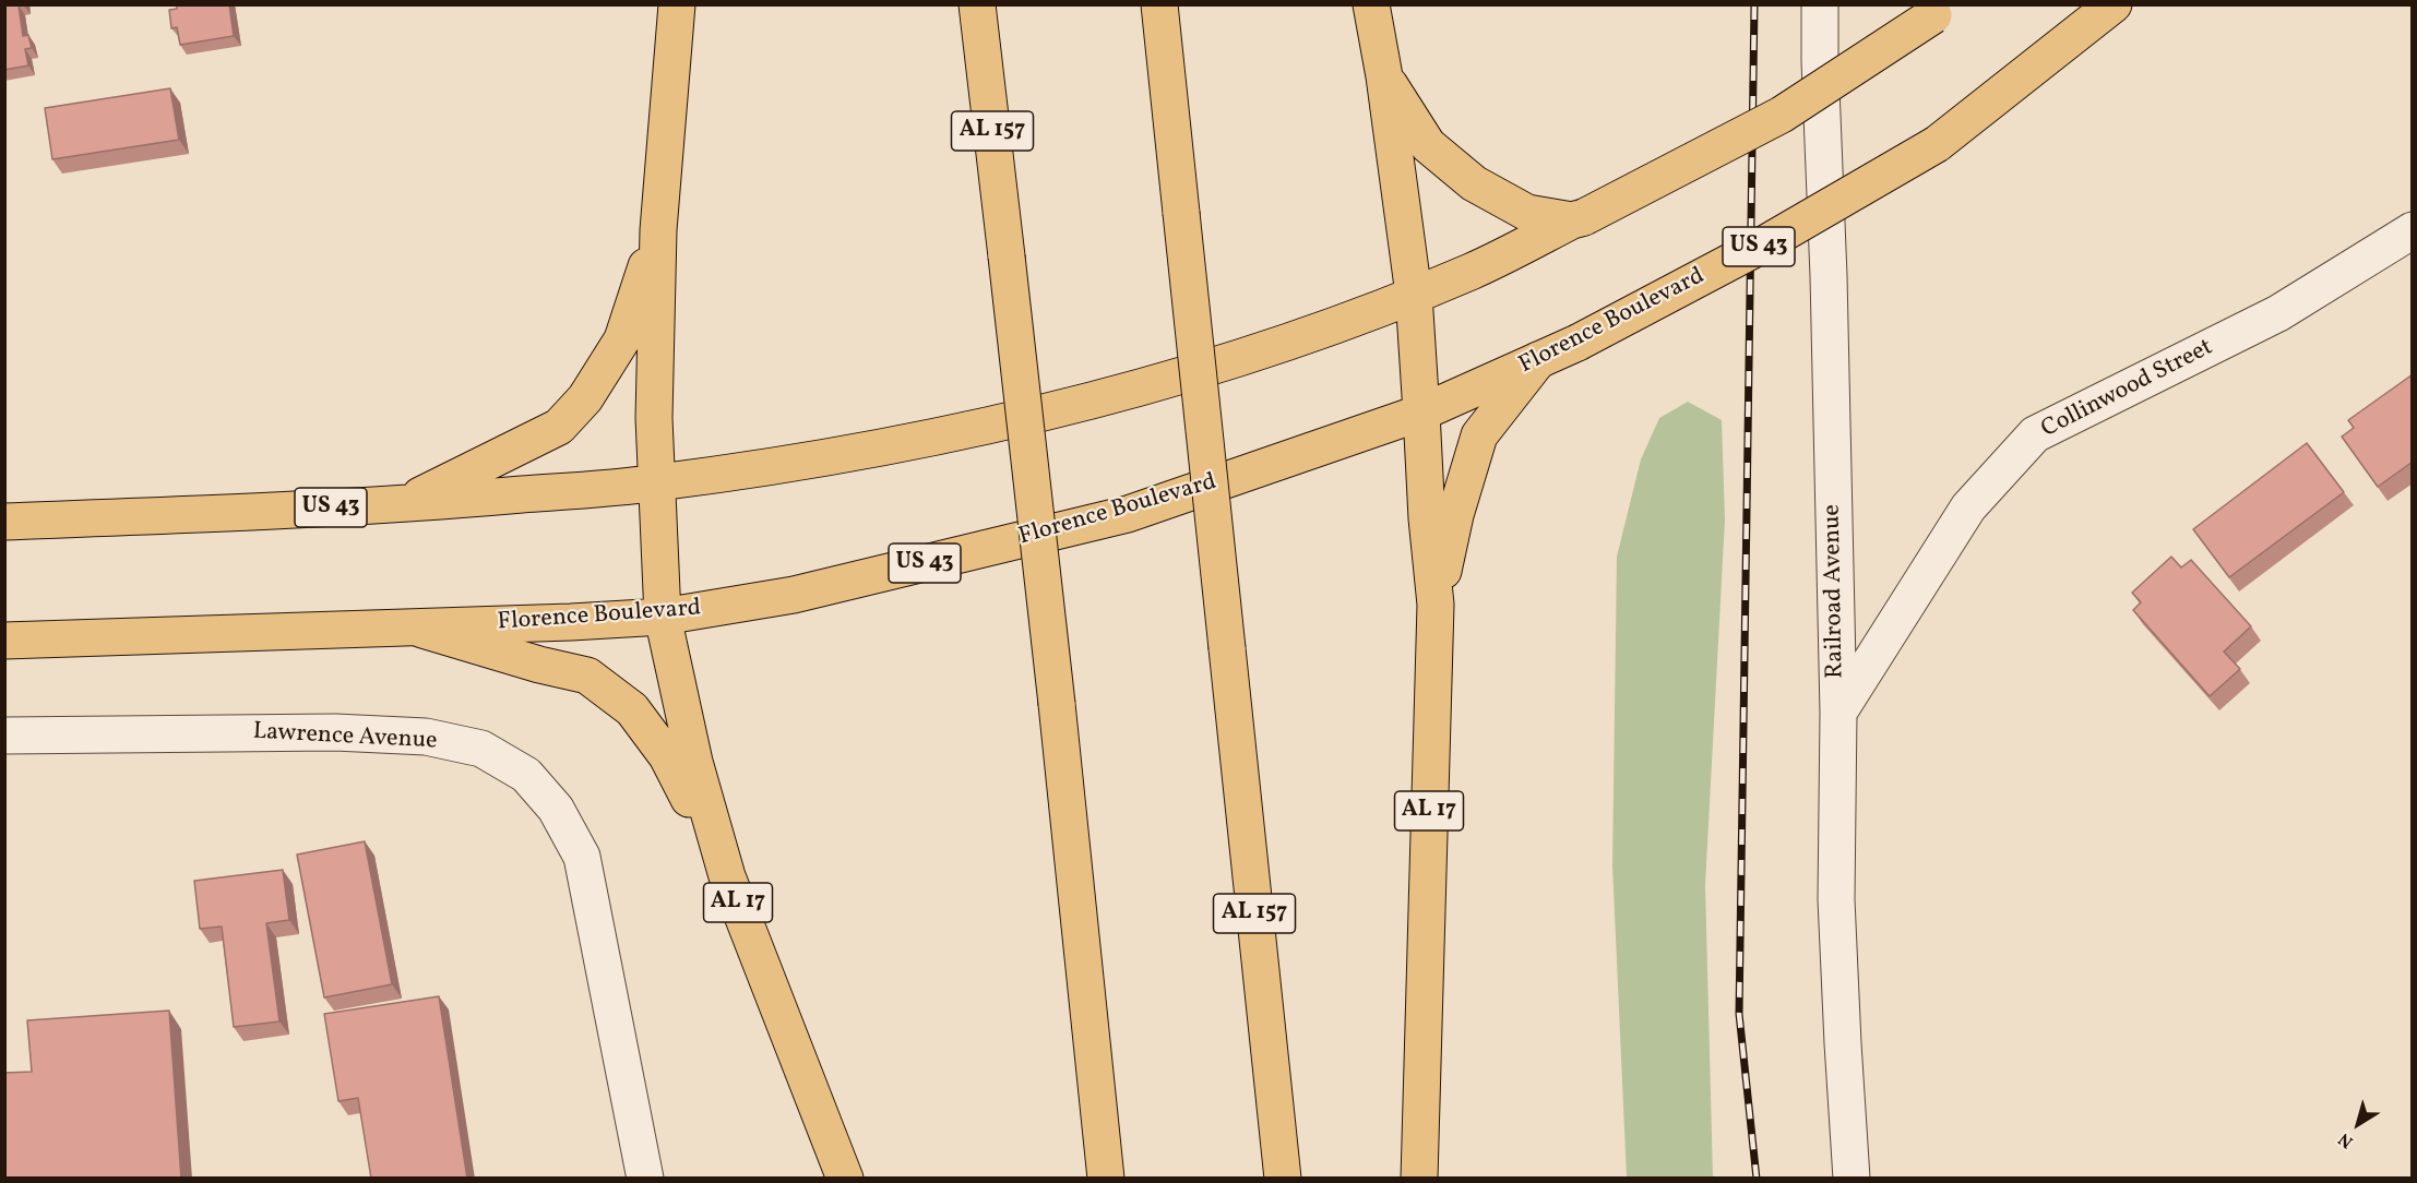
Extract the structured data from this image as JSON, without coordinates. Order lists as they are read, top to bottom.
{
  "streets": {
    "main road": [
      "AL 157",
      "US 43",
      "Florence Boulevard",
      "AL 17"
    ],
    "street": ["Collinwood Street", "Railroad Avenue", "Lawrence Avenue"]
  },
  "crossings": [
    ["US 43", "AL 17"],
    ["Florence Boulevard", "AL 17"],
    ["Collinwood Street", "Railroad Avenue"]
  ],
  "north": "bottom left"
}
